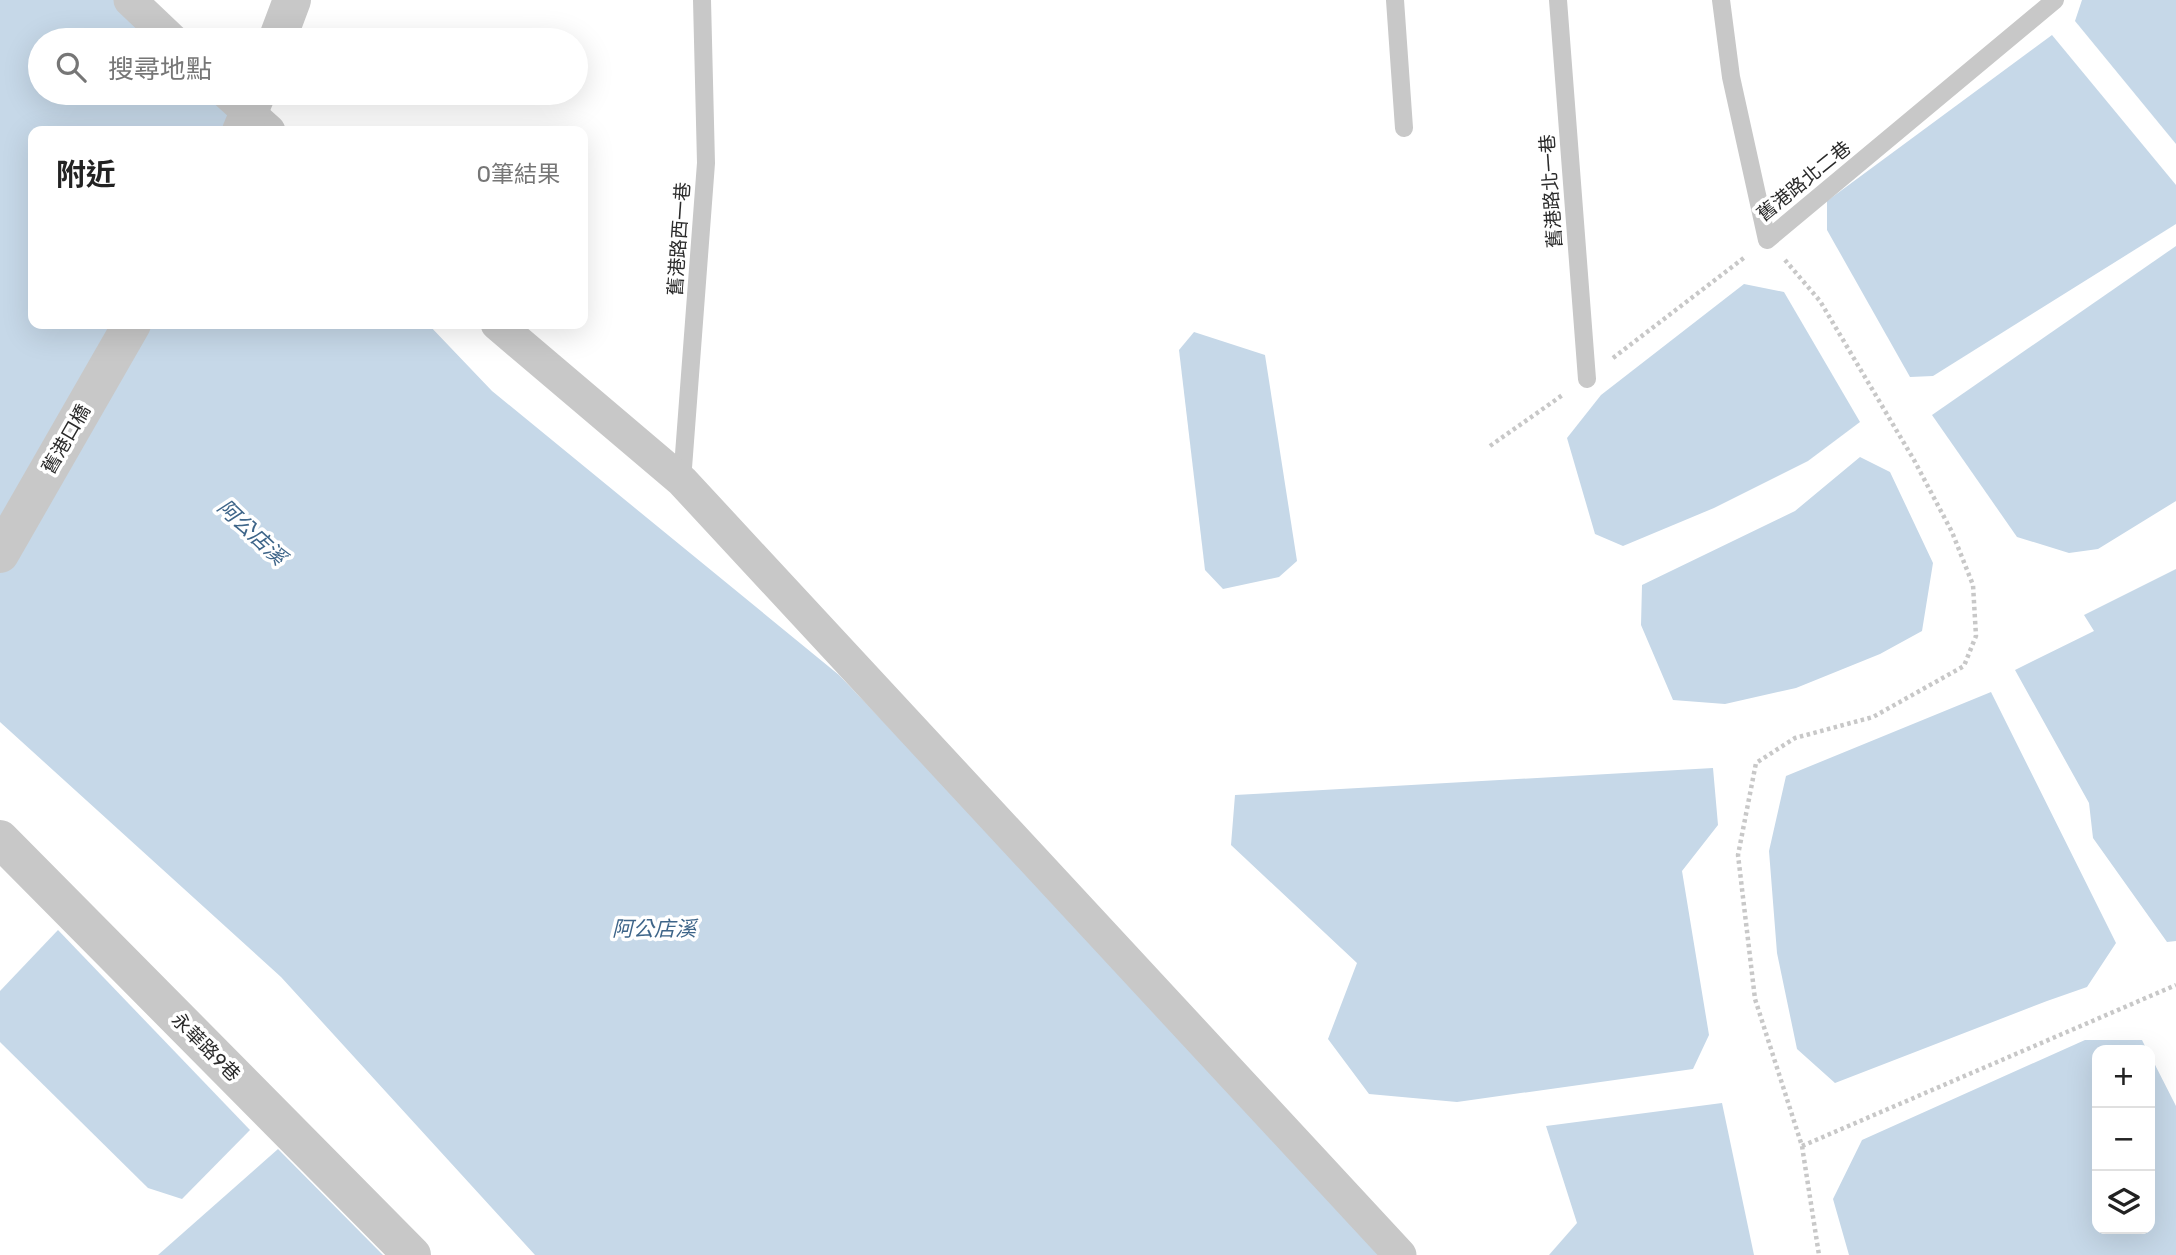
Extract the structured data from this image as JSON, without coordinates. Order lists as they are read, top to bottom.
{
  "streets": {
    "street": ["舊港口橋", "永華路9巷"],
    "lane": ["舊港路北二巷", "舊港路北一巷", "舊港路西一巷"]
  },
  "water": ["阿公店溪"],
  "page": {
    "search": "搜尋地點",
    "heading": ["附近", "0筆結果"],
    "map_buttons": ["+", "−"]
  }
}
